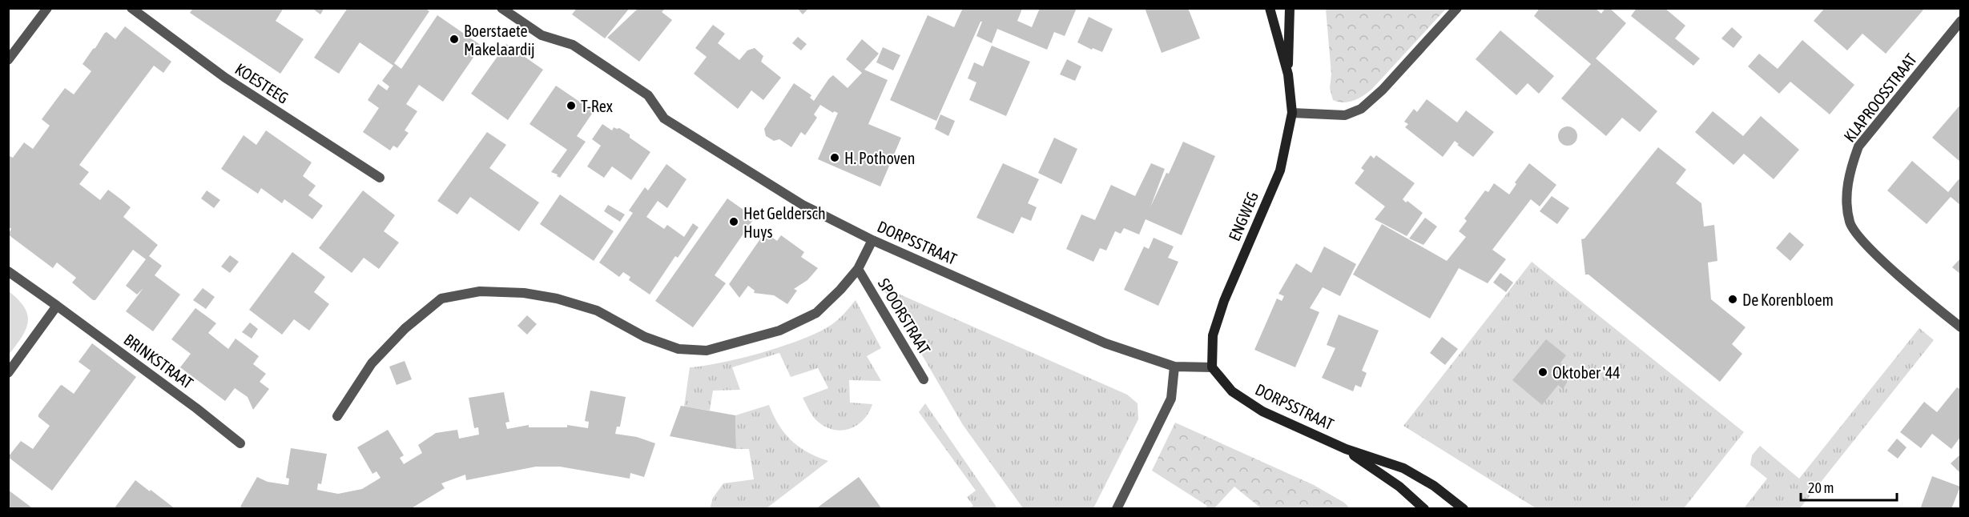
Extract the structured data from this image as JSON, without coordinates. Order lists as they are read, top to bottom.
{
  "streets": {
    "street": [
      "KOESTEEG",
      "KLAPROOSSTRAAT",
      "ENGWEG",
      "DORPSSTRAAT",
      "SPOORSTRAAT",
      "BRINKSTRAAT"
    ]
  },
  "crossings": [
    ["ENGWEG", "DORPSSTRAAT"]
  ],
  "places": [
    "Boerstaete Makelaardij",
    "T-Rex",
    "H. Pothoven",
    "Het Geldersch Huys",
    "De Korenbloem",
    "Oktober '44"
  ],
  "scale_bar": "20 m"
}
